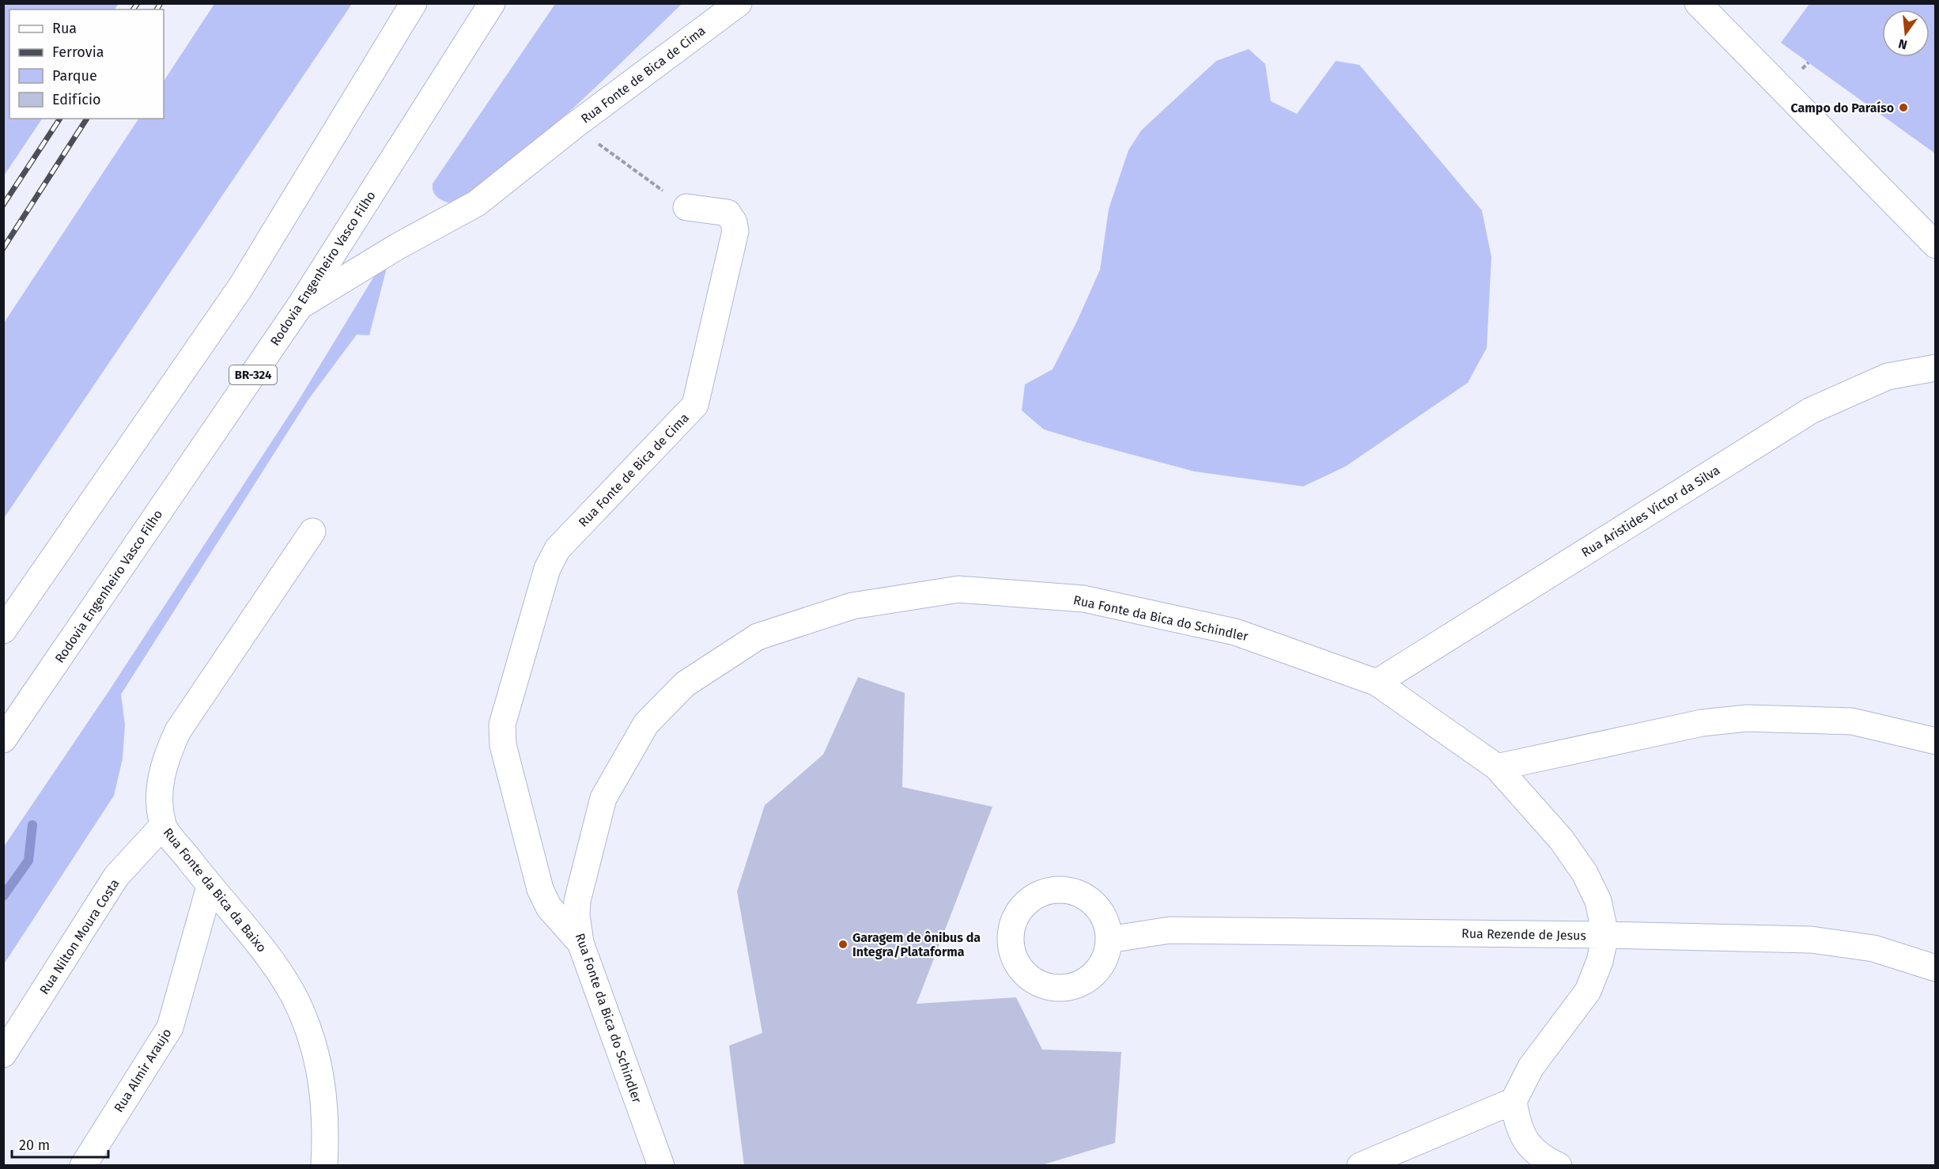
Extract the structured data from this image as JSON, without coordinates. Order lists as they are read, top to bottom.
{
  "streets": {
    "main road": [
      "Rua Fonte de Bica de Cima",
      "Rodovia Engenheiro Vasco Filho",
      "BR-324",
      "Rua Aristides Victor da Silva",
      "Rua Fonte da Bica do Schindler",
      "Rua Fonte da Bica da Baixo",
      "Rua Rezende de Jesus",
      "Rua Nilton Moura Costa",
      "Rua Almir Araujo"
    ]
  },
  "crossings": [
    ["Rua Fonte de Bica de Cima", "Rua Fonte da Bica do Schindler"],
    ["Rua Aristides Victor da Silva", "Rua Fonte da Bica do Schindler"],
    ["Rua Fonte da Bica do Schindler", "Rua Rezende de Jesus"],
    ["Rua Fonte da Bica da Baixo", "Rua Nilton Moura Costa"],
    ["Rua Fonte da Bica da Baixo", "Rua Almir Araujo"]
  ],
  "places": ["Campo do Paraíso", "Garagem de ônibus da Integra/Plataforma"],
  "legend": [
    "Rua",
    "Ferrovia",
    "Parque",
    "Edifício"
  ],
  "scale_bar": "20 m",
  "north": "bottom"
}
